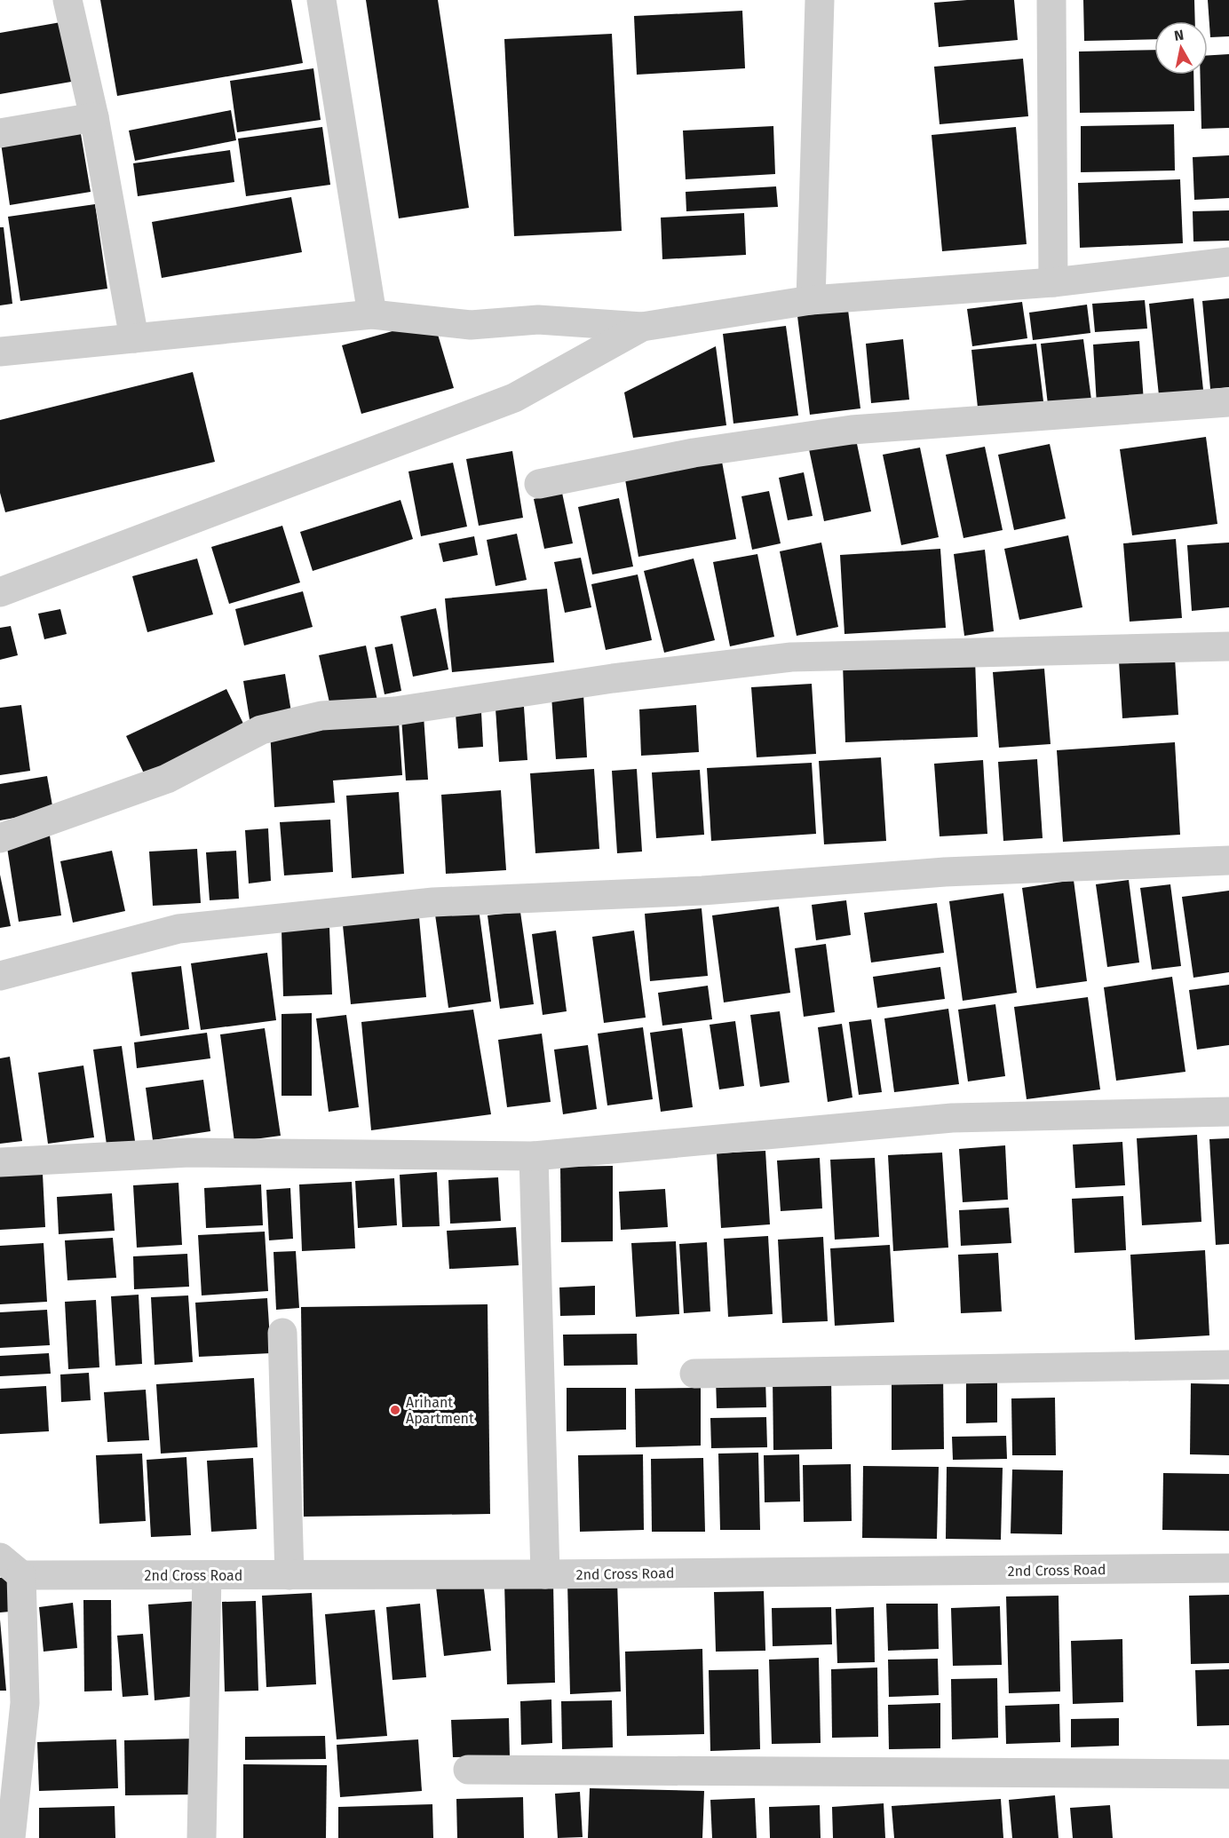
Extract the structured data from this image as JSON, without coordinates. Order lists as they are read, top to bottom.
{
  "streets": {
    "street": ["2nd Cross Road"]
  },
  "places": ["Arihant Apartment"],
  "north": "top"
}
